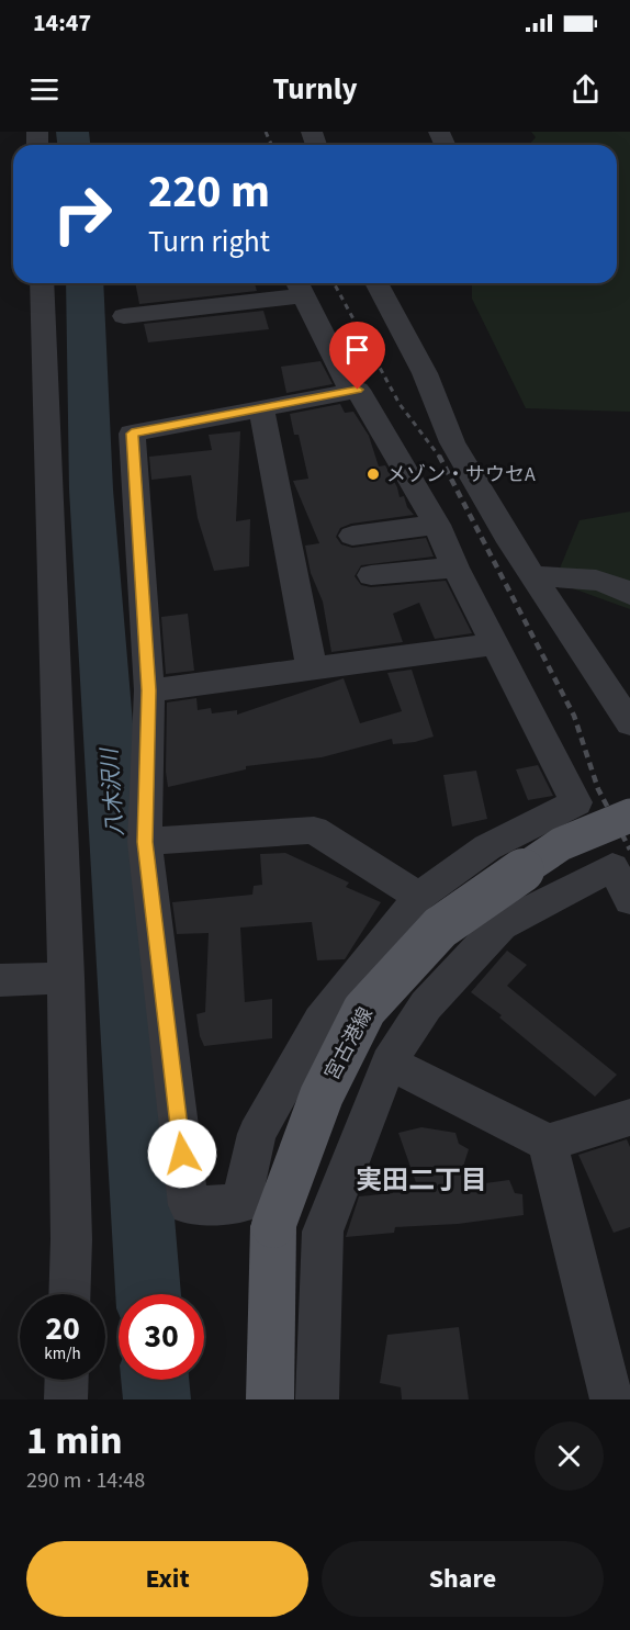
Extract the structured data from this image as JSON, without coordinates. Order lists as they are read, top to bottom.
{
  "streets": {
    "main road": ["宮古港線"]
  },
  "districts": ["実田二丁目"],
  "water": ["八木沢川"],
  "places": ["メゾン・サウセA"],
  "page": {
    "status": "14:47",
    "header": "Turnly",
    "turn": ["220 m", "Turn right"],
    "speed": "20 km/h",
    "limit": "30",
    "heading": ["1 min", "290 m · 14:48"],
    "buttons": ["Exit", "Share"]
  }
}
